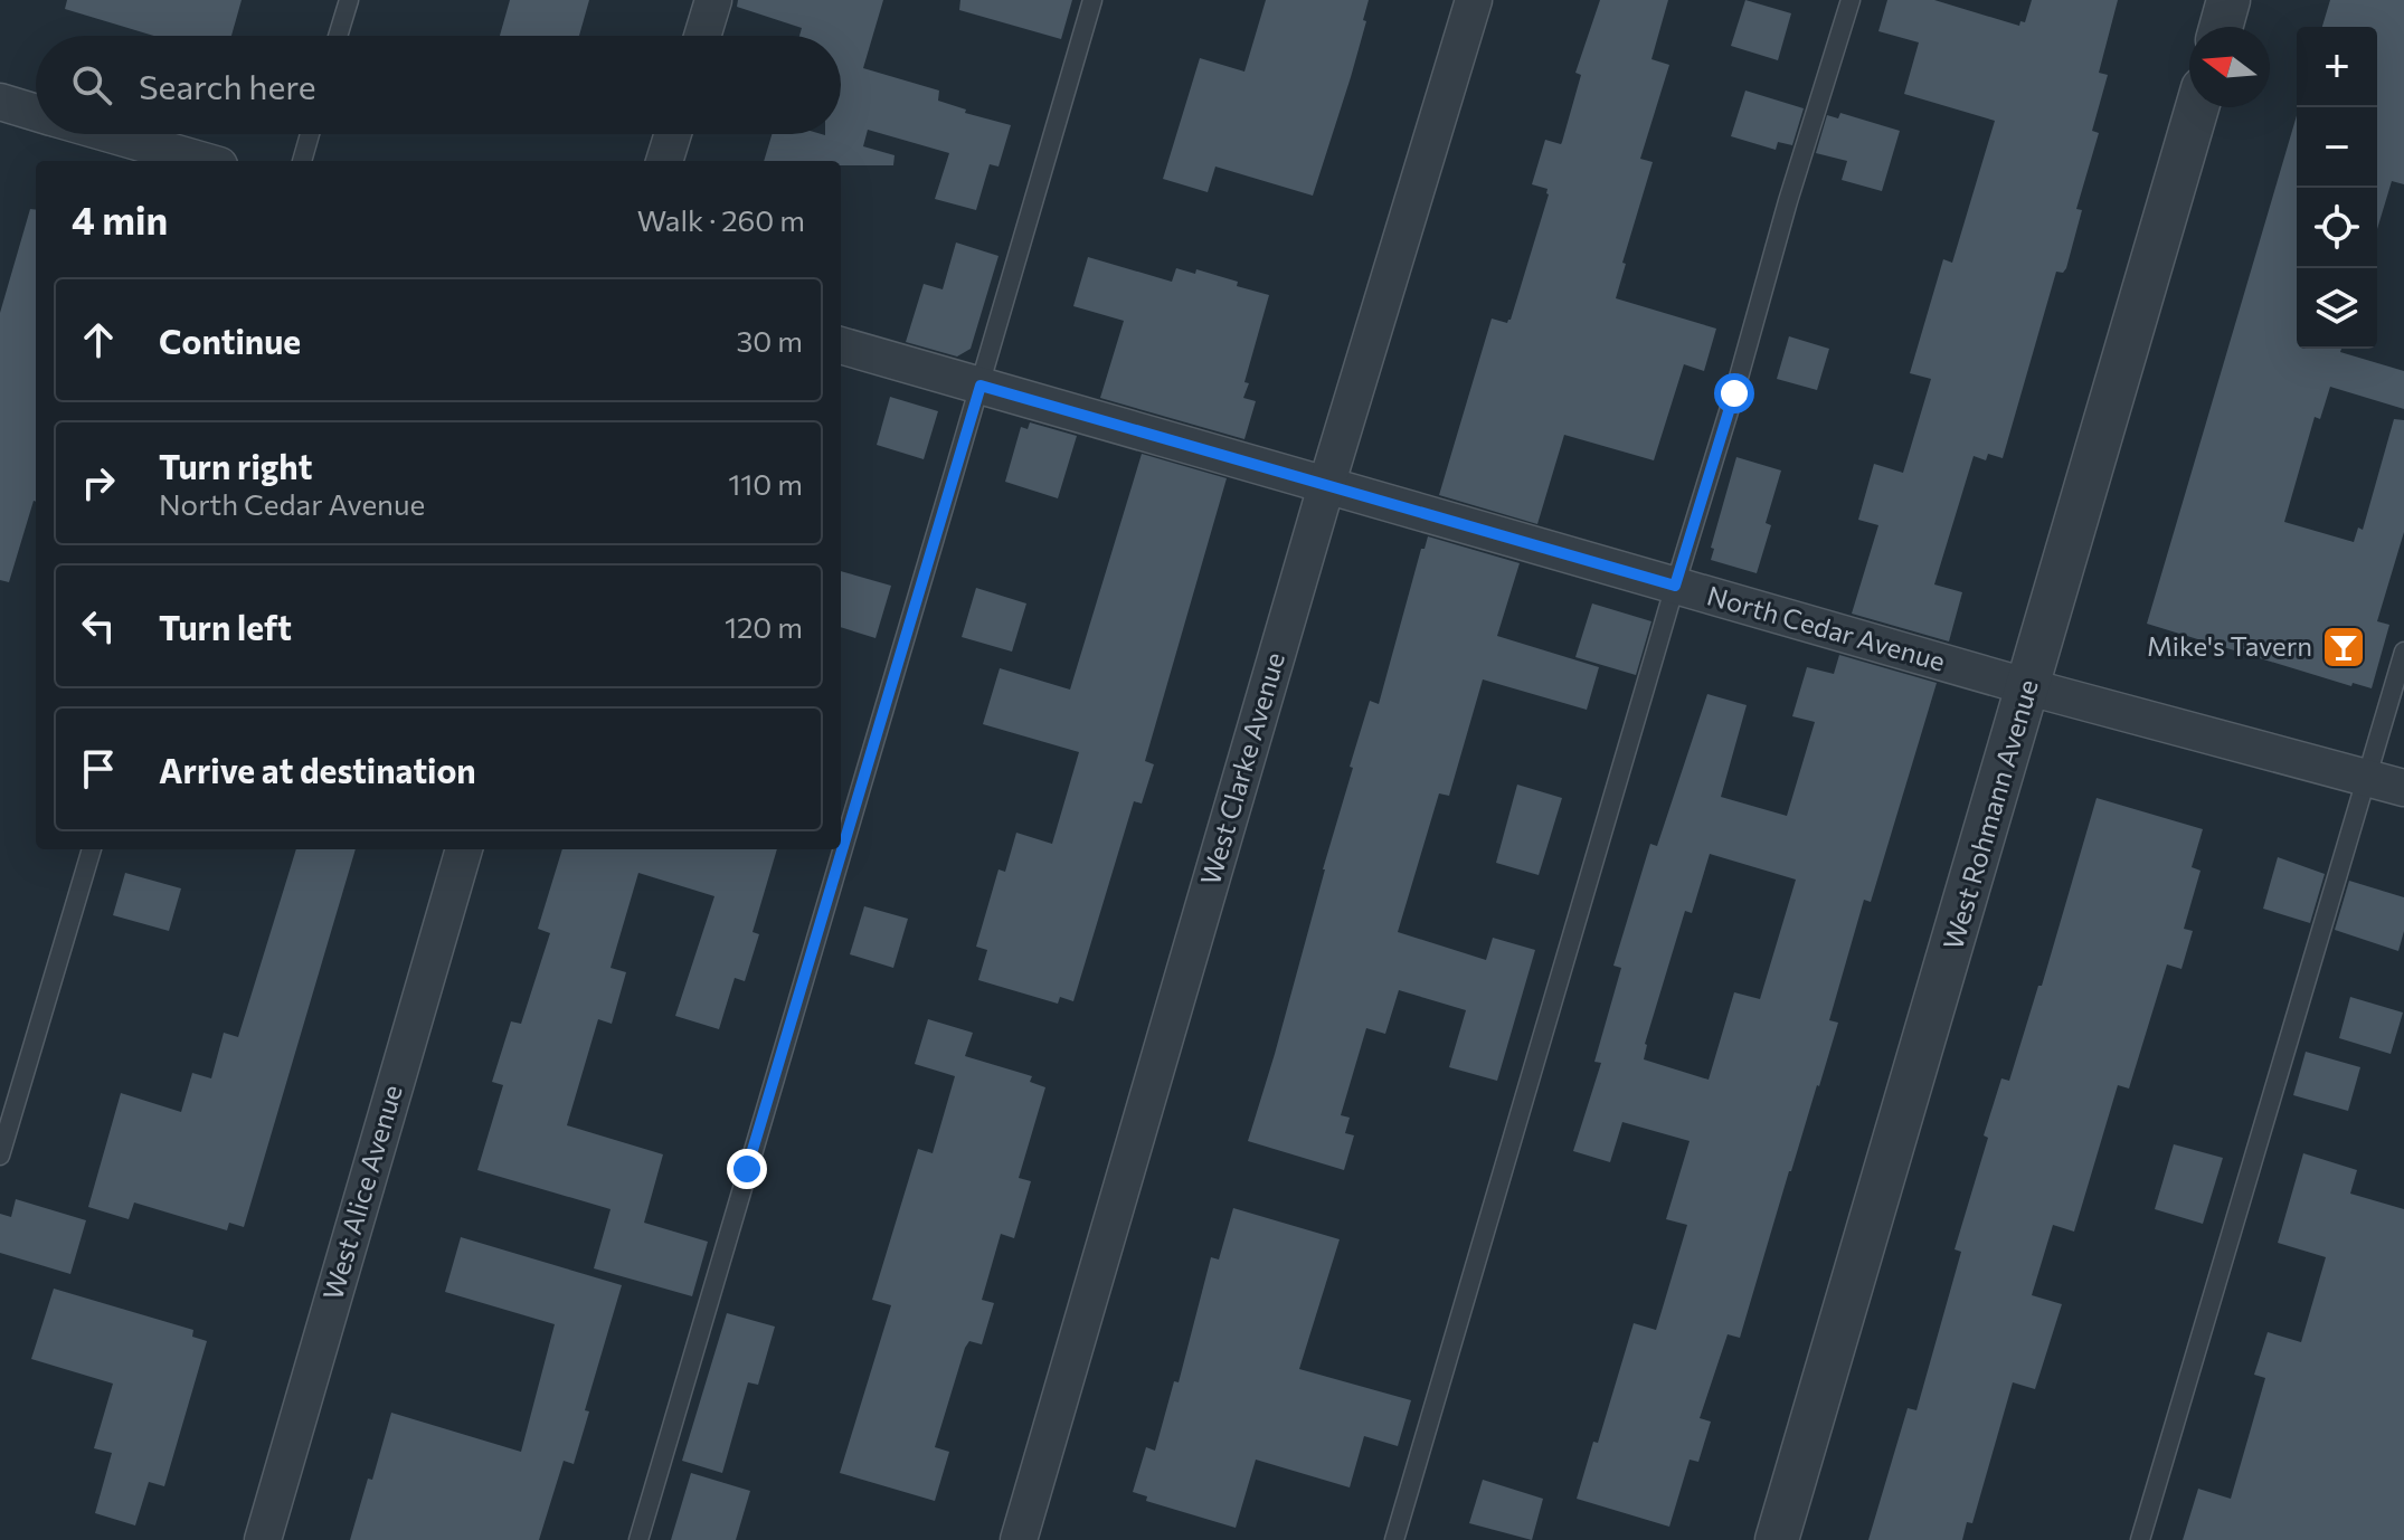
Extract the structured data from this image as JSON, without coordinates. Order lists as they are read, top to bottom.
{
  "streets": {
    "street": [
      "North Cedar Avenue",
      "West Clarke Avenue",
      "West Rohmann Avenue",
      "West Alice Avenue"
    ]
  },
  "crossings": [
    ["North Cedar Avenue", "West Clarke Avenue"],
    ["North Cedar Avenue", "West Rohmann Avenue"]
  ],
  "places": {
    "bar": ["Mike's Tavern"]
  },
  "north": "left",
  "page": {
    "map_buttons": ["+", "−"],
    "search": "Search here",
    "heading": ["4 min", "Walk · 260 m"],
    "list": [
      ["Continue", "30 m"],
      ["Turn right", "North Cedar Avenue", "110 m"],
      ["Turn left", "120 m"],
      "Arrive at destination"
    ]
  }
}
